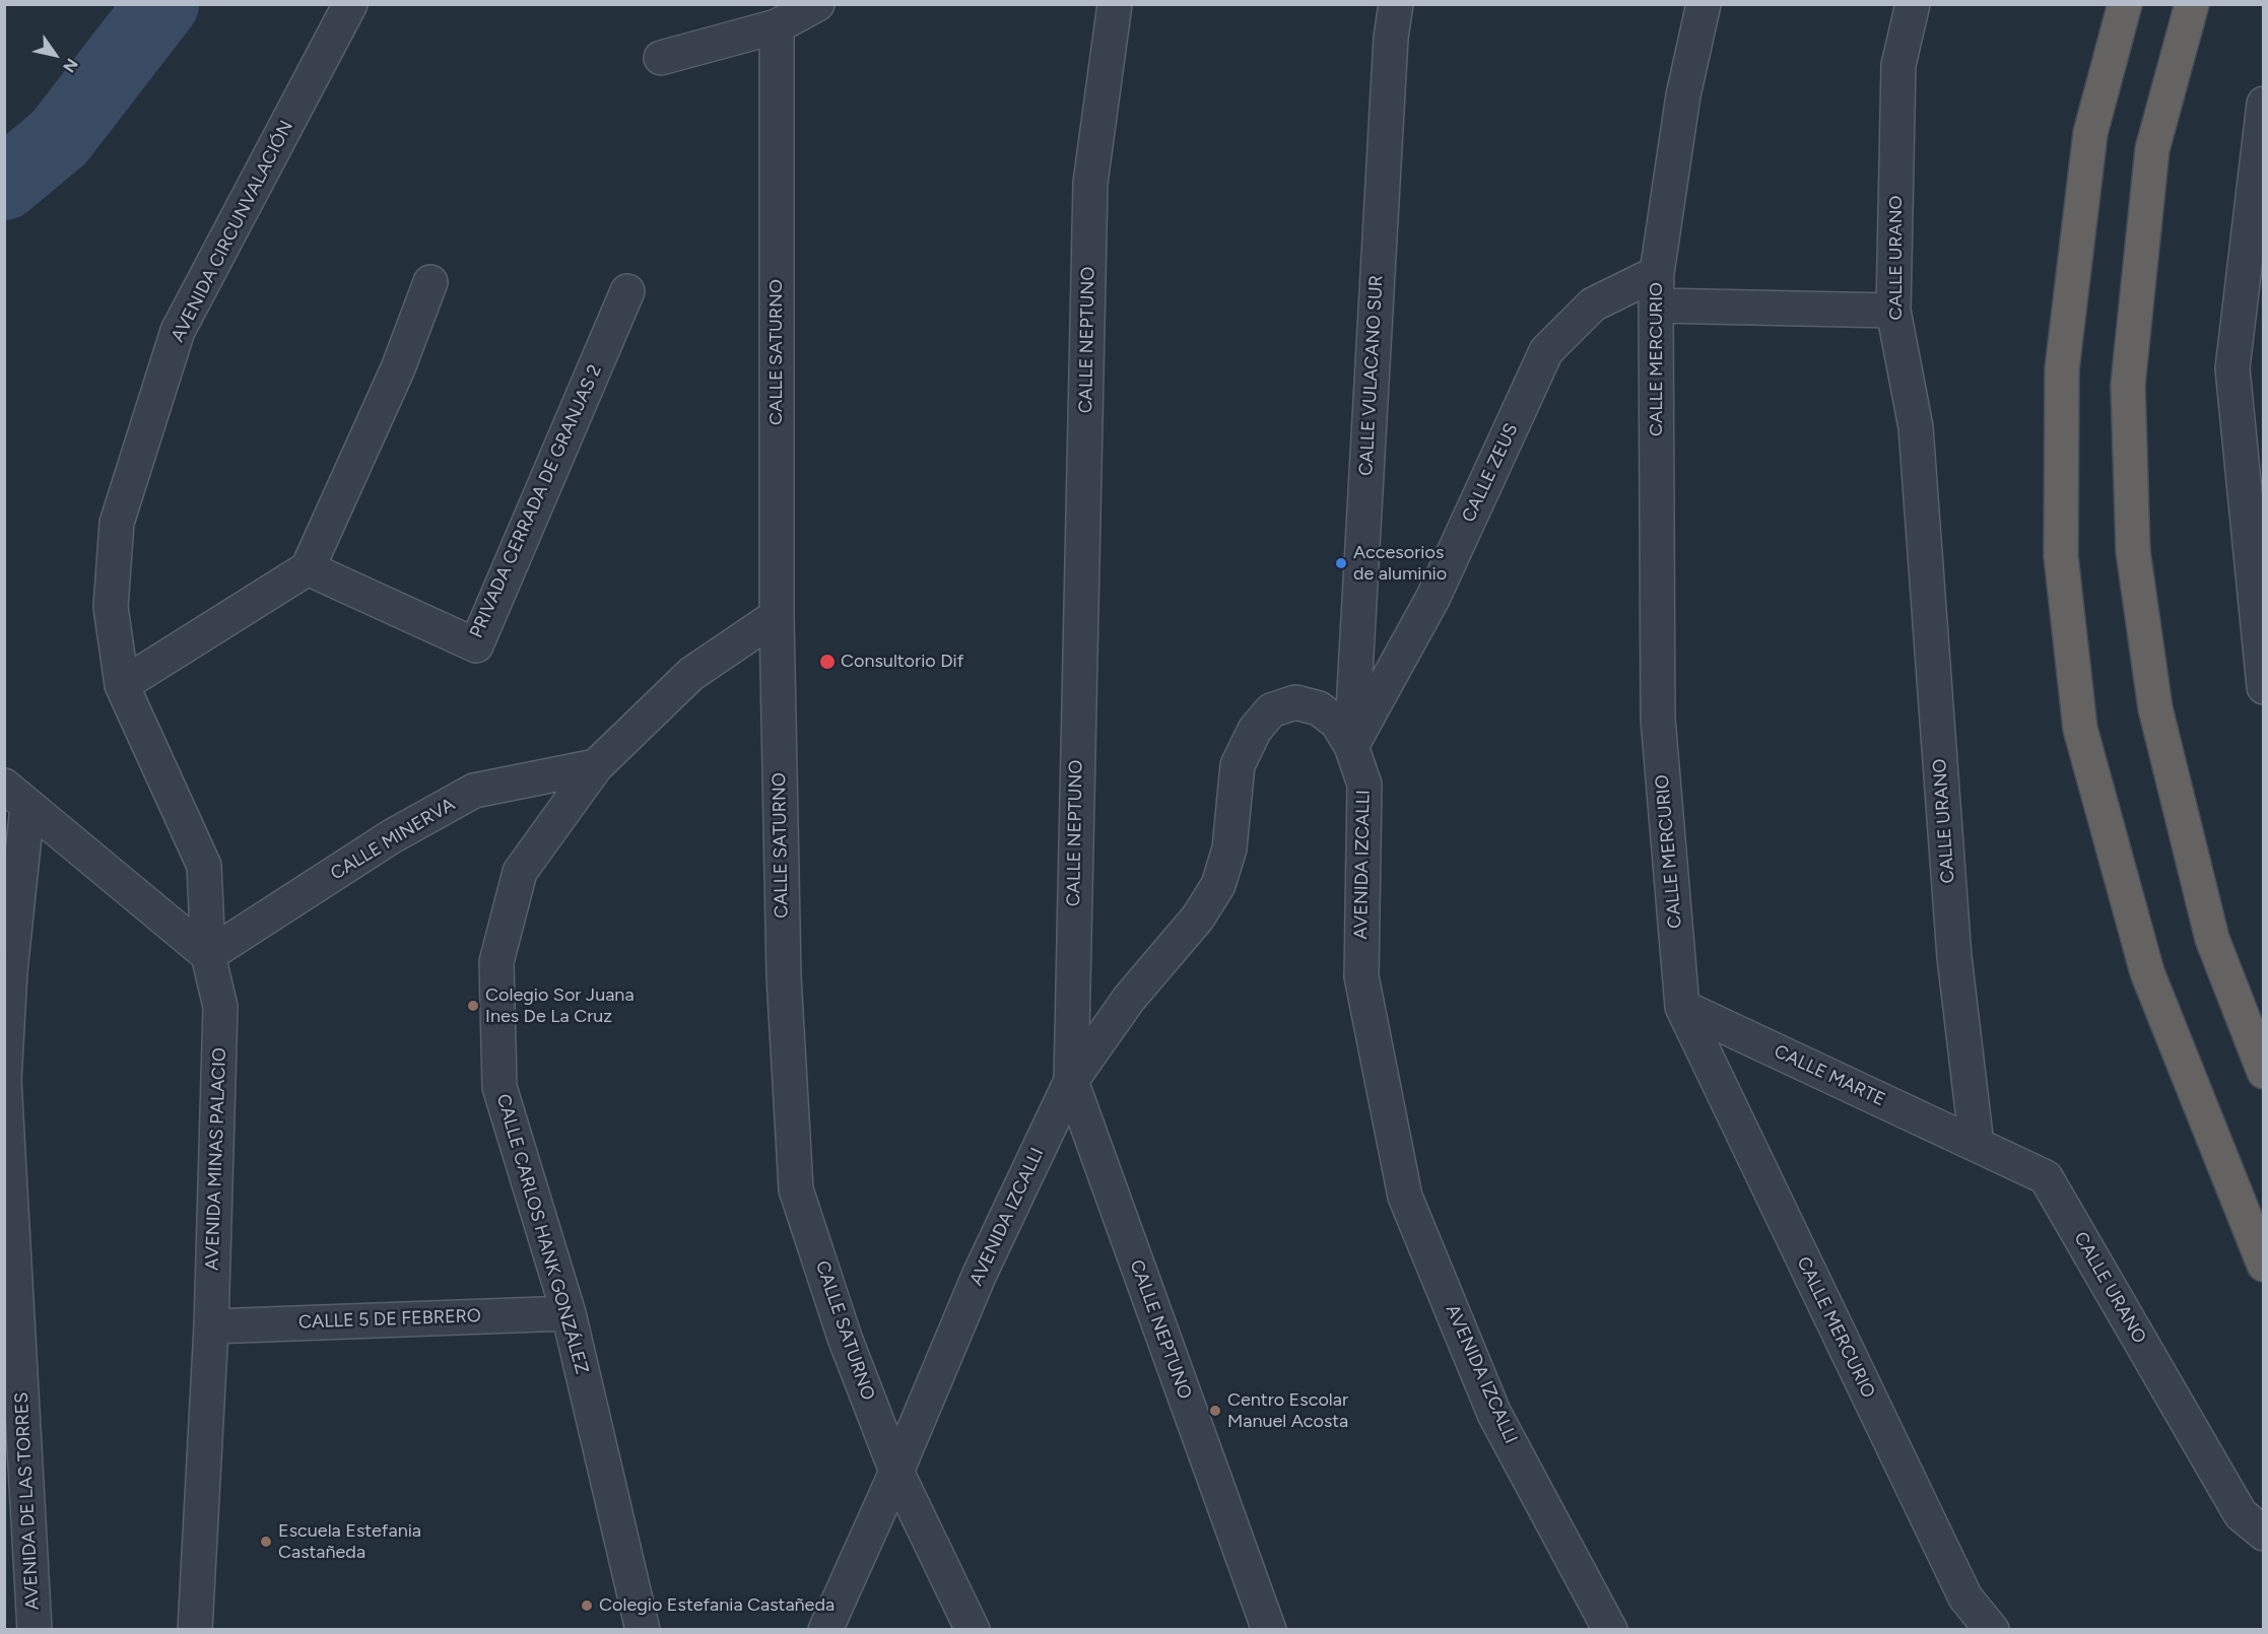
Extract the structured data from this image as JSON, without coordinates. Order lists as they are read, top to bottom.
{
  "streets": {
    "street": [
      "AVENIDA CIRCUNVALACIÓN",
      "CALLE URANO",
      "CALLE NEPTUNO",
      "CALLE SATURNO",
      "CALLE MERCURIO",
      "CALLE VULACANO SUR",
      "CALLE ZEUS",
      "PRIVADA CERRADA DE GRANJAS 2",
      "CALLE MINERVA",
      "AVENIDA IZCALLI",
      "CALLE MARTE",
      "AVENIDA MINAS PALACIO",
      "CALLE CARLOS HANK GONZÁLEZ",
      "CALLE 5 DE FEBRERO",
      "AVENIDA DE LAS TORRES"
    ]
  },
  "crossings": [
    ["AVENIDA CIRCUNVALACIÓN", "CALLE MINERVA"],
    ["AVENIDA CIRCUNVALACIÓN", "AVENIDA MINAS PALACIO"],
    ["CALLE URANO", "CALLE MARTE"],
    ["CALLE NEPTUNO", "AVENIDA IZCALLI"],
    ["CALLE SATURNO", "AVENIDA IZCALLI"],
    ["CALLE SATURNO", "CALLE CARLOS HANK GONZÁLEZ"],
    ["CALLE MERCURIO", "CALLE ZEUS"],
    ["CALLE MERCURIO", "CALLE MARTE"],
    ["CALLE VULACANO SUR", "CALLE ZEUS"],
    ["CALLE VULACANO SUR", "AVENIDA IZCALLI"],
    ["CALLE ZEUS", "AVENIDA IZCALLI"],
    ["CALLE MINERVA", "AVENIDA MINAS PALACIO"],
    ["CALLE MINERVA", "CALLE CARLOS HANK GONZÁLEZ"],
    ["AVENIDA MINAS PALACIO", "CALLE 5 DE FEBRERO"],
    ["CALLE CARLOS HANK GONZÁLEZ", "CALLE 5 DE FEBRERO"]
  ],
  "places": [
    "Accesorios de aluminio",
    "Consultorio Dif",
    "Colegio Sor Juana Ines De La Cruz",
    "Centro Escolar Manuel Acosta",
    "Escuela Estefania Castañeda",
    "Colegio Estefania Castañeda"
  ],
  "north": "bottom right"
}
